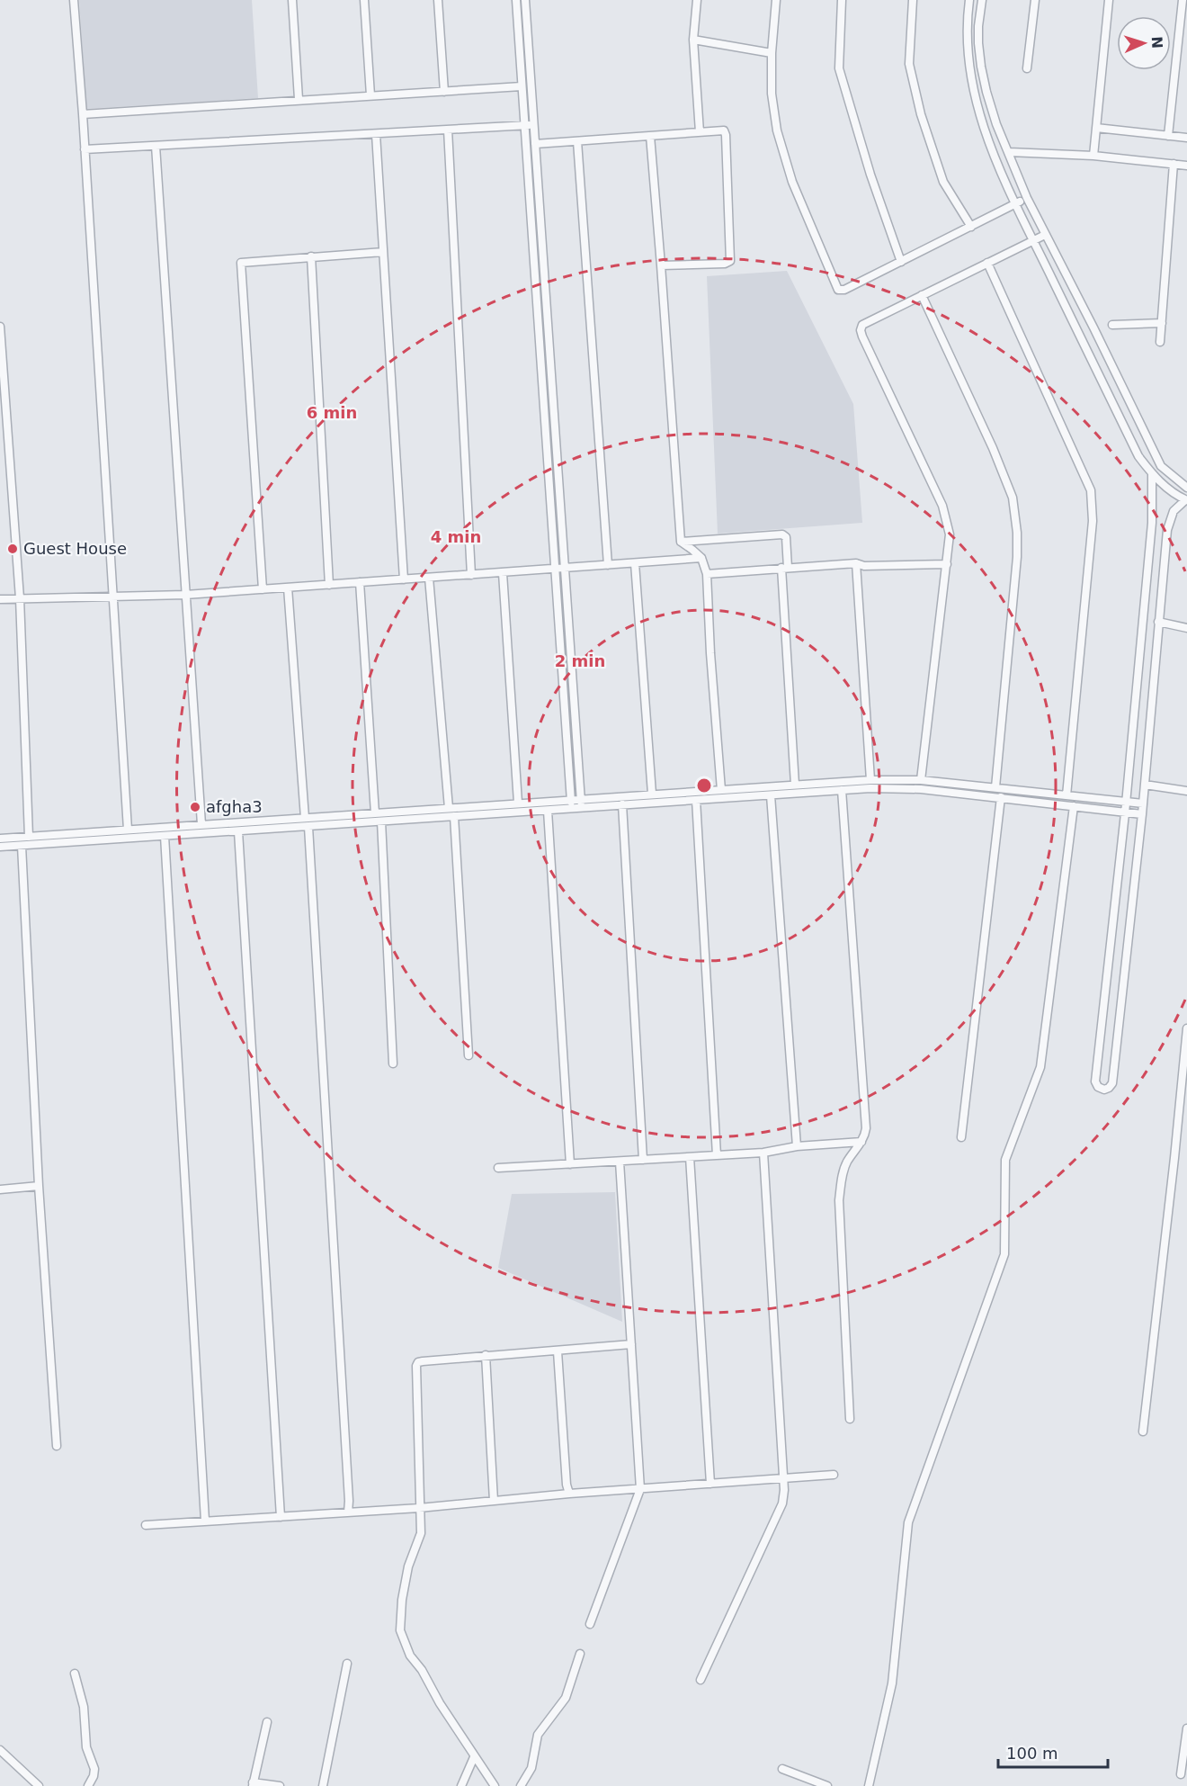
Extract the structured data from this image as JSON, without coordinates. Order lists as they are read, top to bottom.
{
  "places": ["Guest House", "afgha3"],
  "scale_bar": "100 m",
  "north": "right",
  "rings": ["6 min", "4 min", "2 min"]
}
